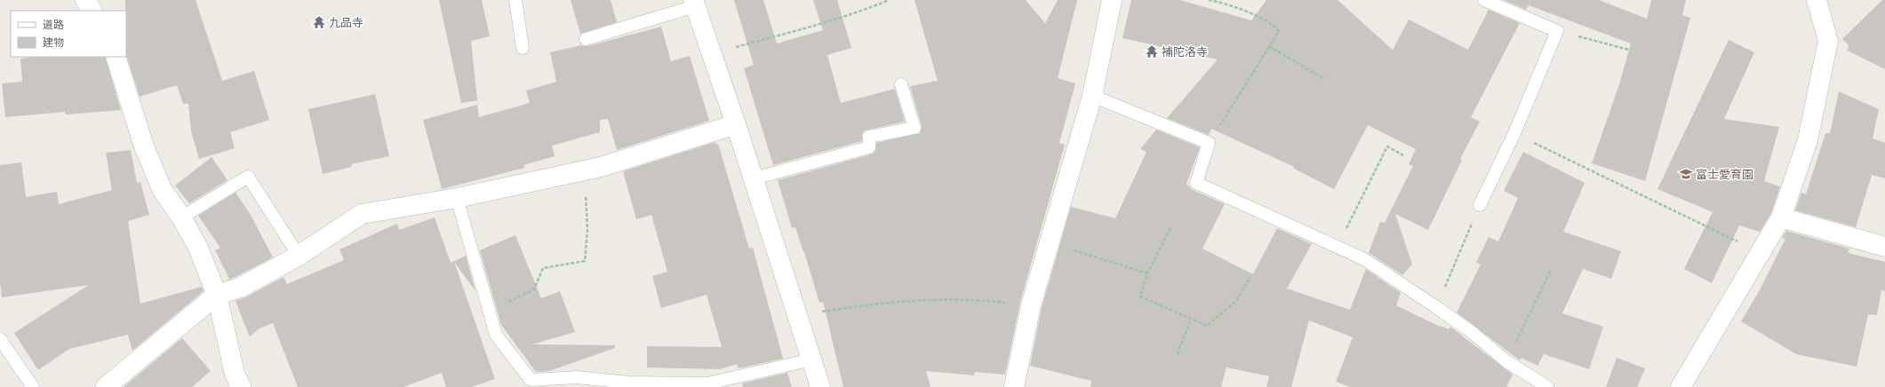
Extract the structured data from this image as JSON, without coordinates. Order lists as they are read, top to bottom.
{
  "places": {
    "temple": ["九品寺", "補陀洛寺"],
    "school or university": ["富士愛育園"]
  },
  "legend": ["道路", "建物"]
}
